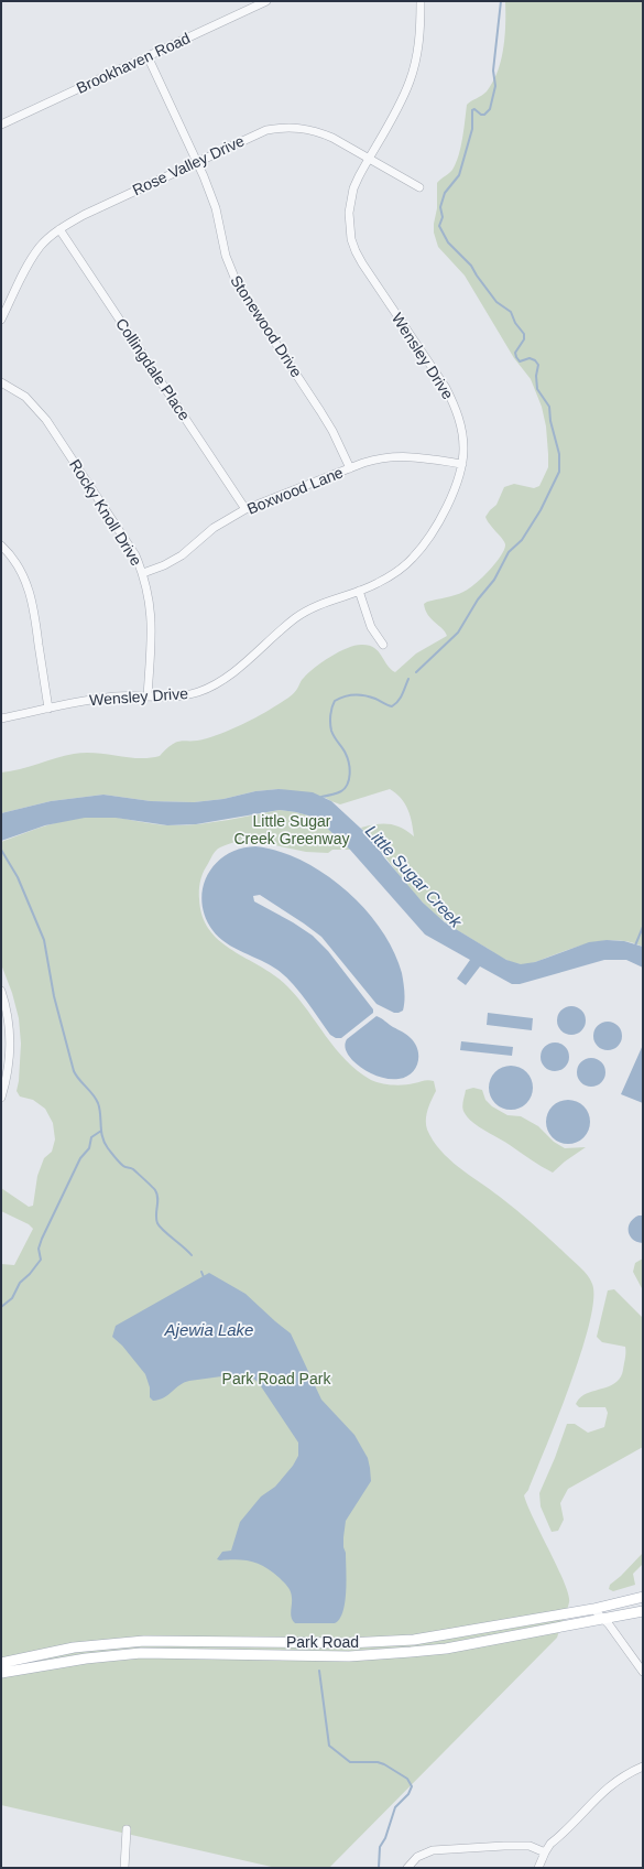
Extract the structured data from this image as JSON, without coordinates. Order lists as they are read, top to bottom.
{
  "streets": {
    "main road": ["Park Road"],
    "street": [
      "Brookhaven Road",
      "Rose Valley Drive",
      "Stonewood Drive",
      "Wensley Drive",
      "Collingdale Place",
      "Boxwood Lane",
      "Rocky Knoll Drive"
    ]
  },
  "crossings": [
    ["Brookhaven Road", "Stonewood Drive"],
    ["Rose Valley Drive", "Stonewood Drive"],
    ["Rose Valley Drive", "Wensley Drive"],
    ["Rose Valley Drive", "Collingdale Place"],
    ["Stonewood Drive", "Boxwood Lane"],
    ["Wensley Drive", "Boxwood Lane"],
    ["Wensley Drive", "Rocky Knoll Drive"],
    ["Collingdale Place", "Boxwood Lane"],
    ["Boxwood Lane", "Rocky Knoll Drive"]
  ],
  "water": ["Little Sugar Creek", "Ajewia Lake"],
  "parks": ["Little Sugar Creek Greenway", "Park Road Park"]
}
